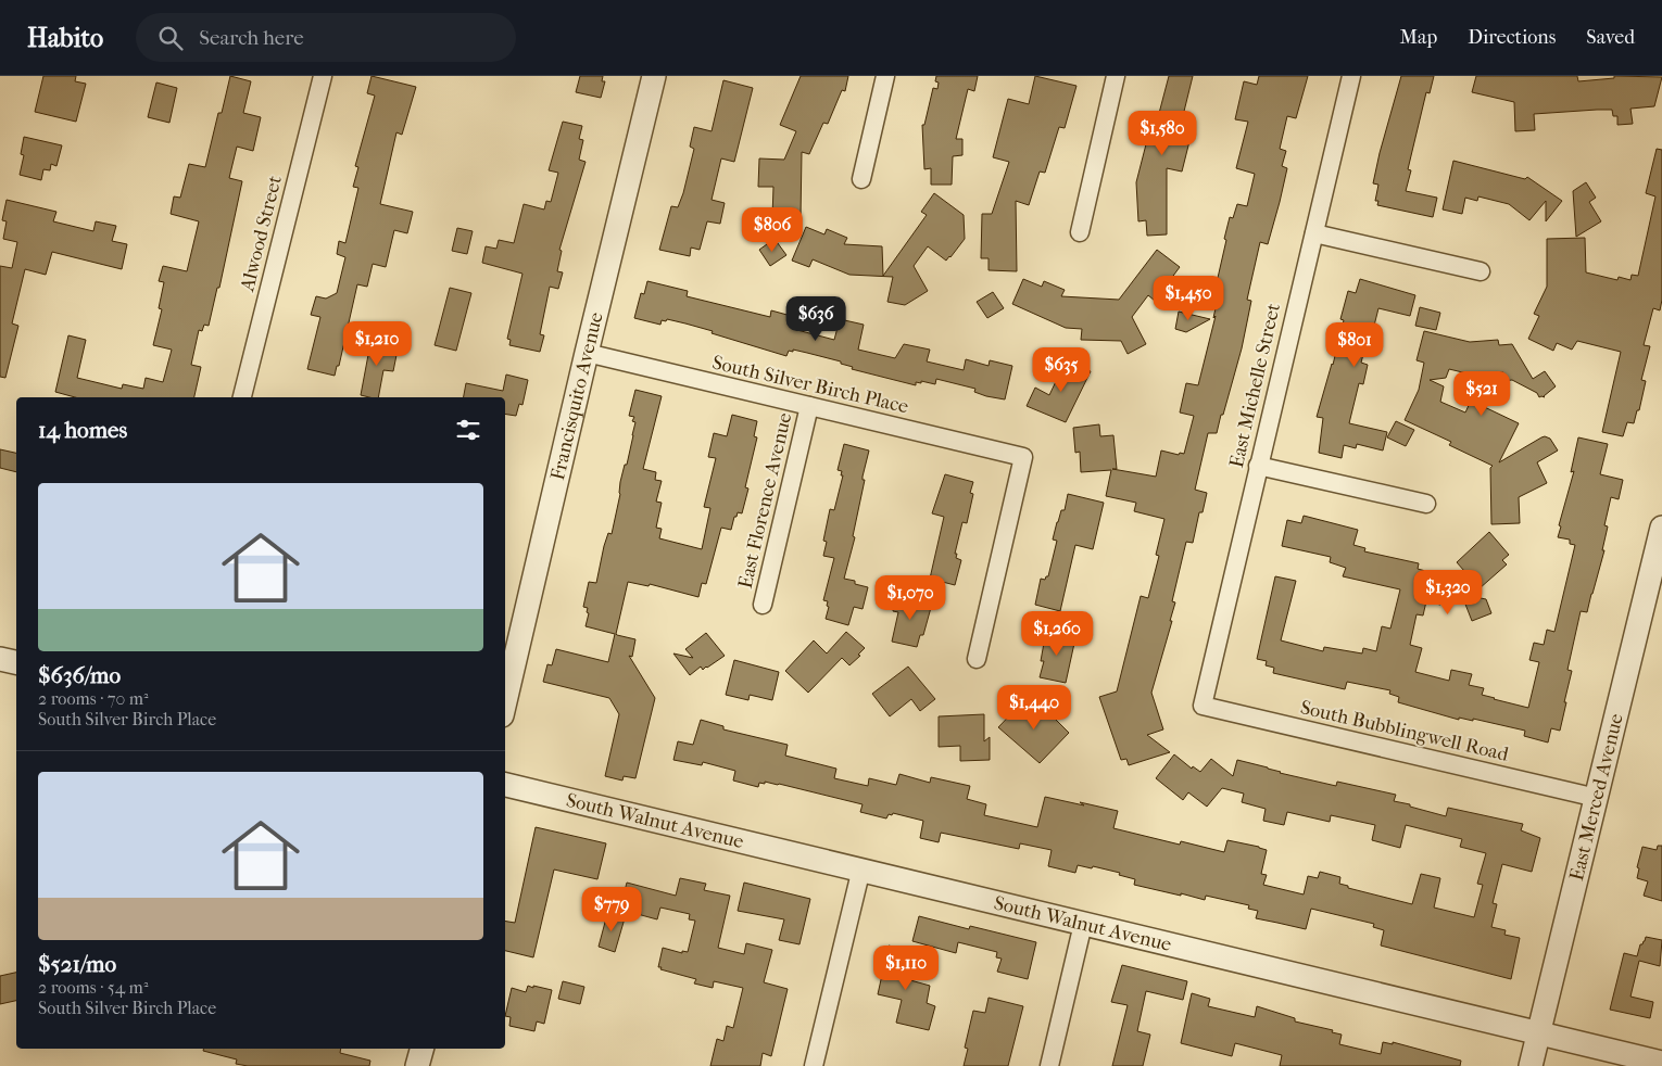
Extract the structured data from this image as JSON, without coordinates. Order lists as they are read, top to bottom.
{
  "streets": {
    "street": [
      "Alwood Street",
      "South Silver Birch Place",
      "East Michelle Street",
      "Francisquito Avenue",
      "East Florence Avenue",
      "South Bubblingwell Road",
      "East Merced Avenue",
      "South Walnut Avenue"
    ]
  },
  "crossings": [
    ["South Silver Birch Place", "Francisquito Avenue"],
    ["South Silver Birch Place", "East Florence Avenue"],
    ["East Michelle Street", "South Bubblingwell Road"],
    ["South Bubblingwell Road", "East Merced Avenue"],
    ["East Merced Avenue", "South Walnut Avenue"]
  ],
  "page": {
    "header": "Habito",
    "search": "Search here",
    "nav": ["Map", "Directions", "Saved"],
    "price": [
      "$1,580",
      "$806",
      "$1,450",
      "$636",
      "$1,210",
      "$801",
      "$635",
      "$521",
      "$1,320",
      "$1,070",
      "$1,260",
      "$1,440",
      "$779",
      "$1,110"
    ],
    "heading": "14 homes",
    "list": [
      {
        "name": "$636/mo",
        "note": "2 rooms · 70 m² · South Silver Birch Place"
      },
      {
        "name": "$521/mo",
        "note": "2 rooms · 54 m² · South Silver Birch Place"
      }
    ]
  }
}
